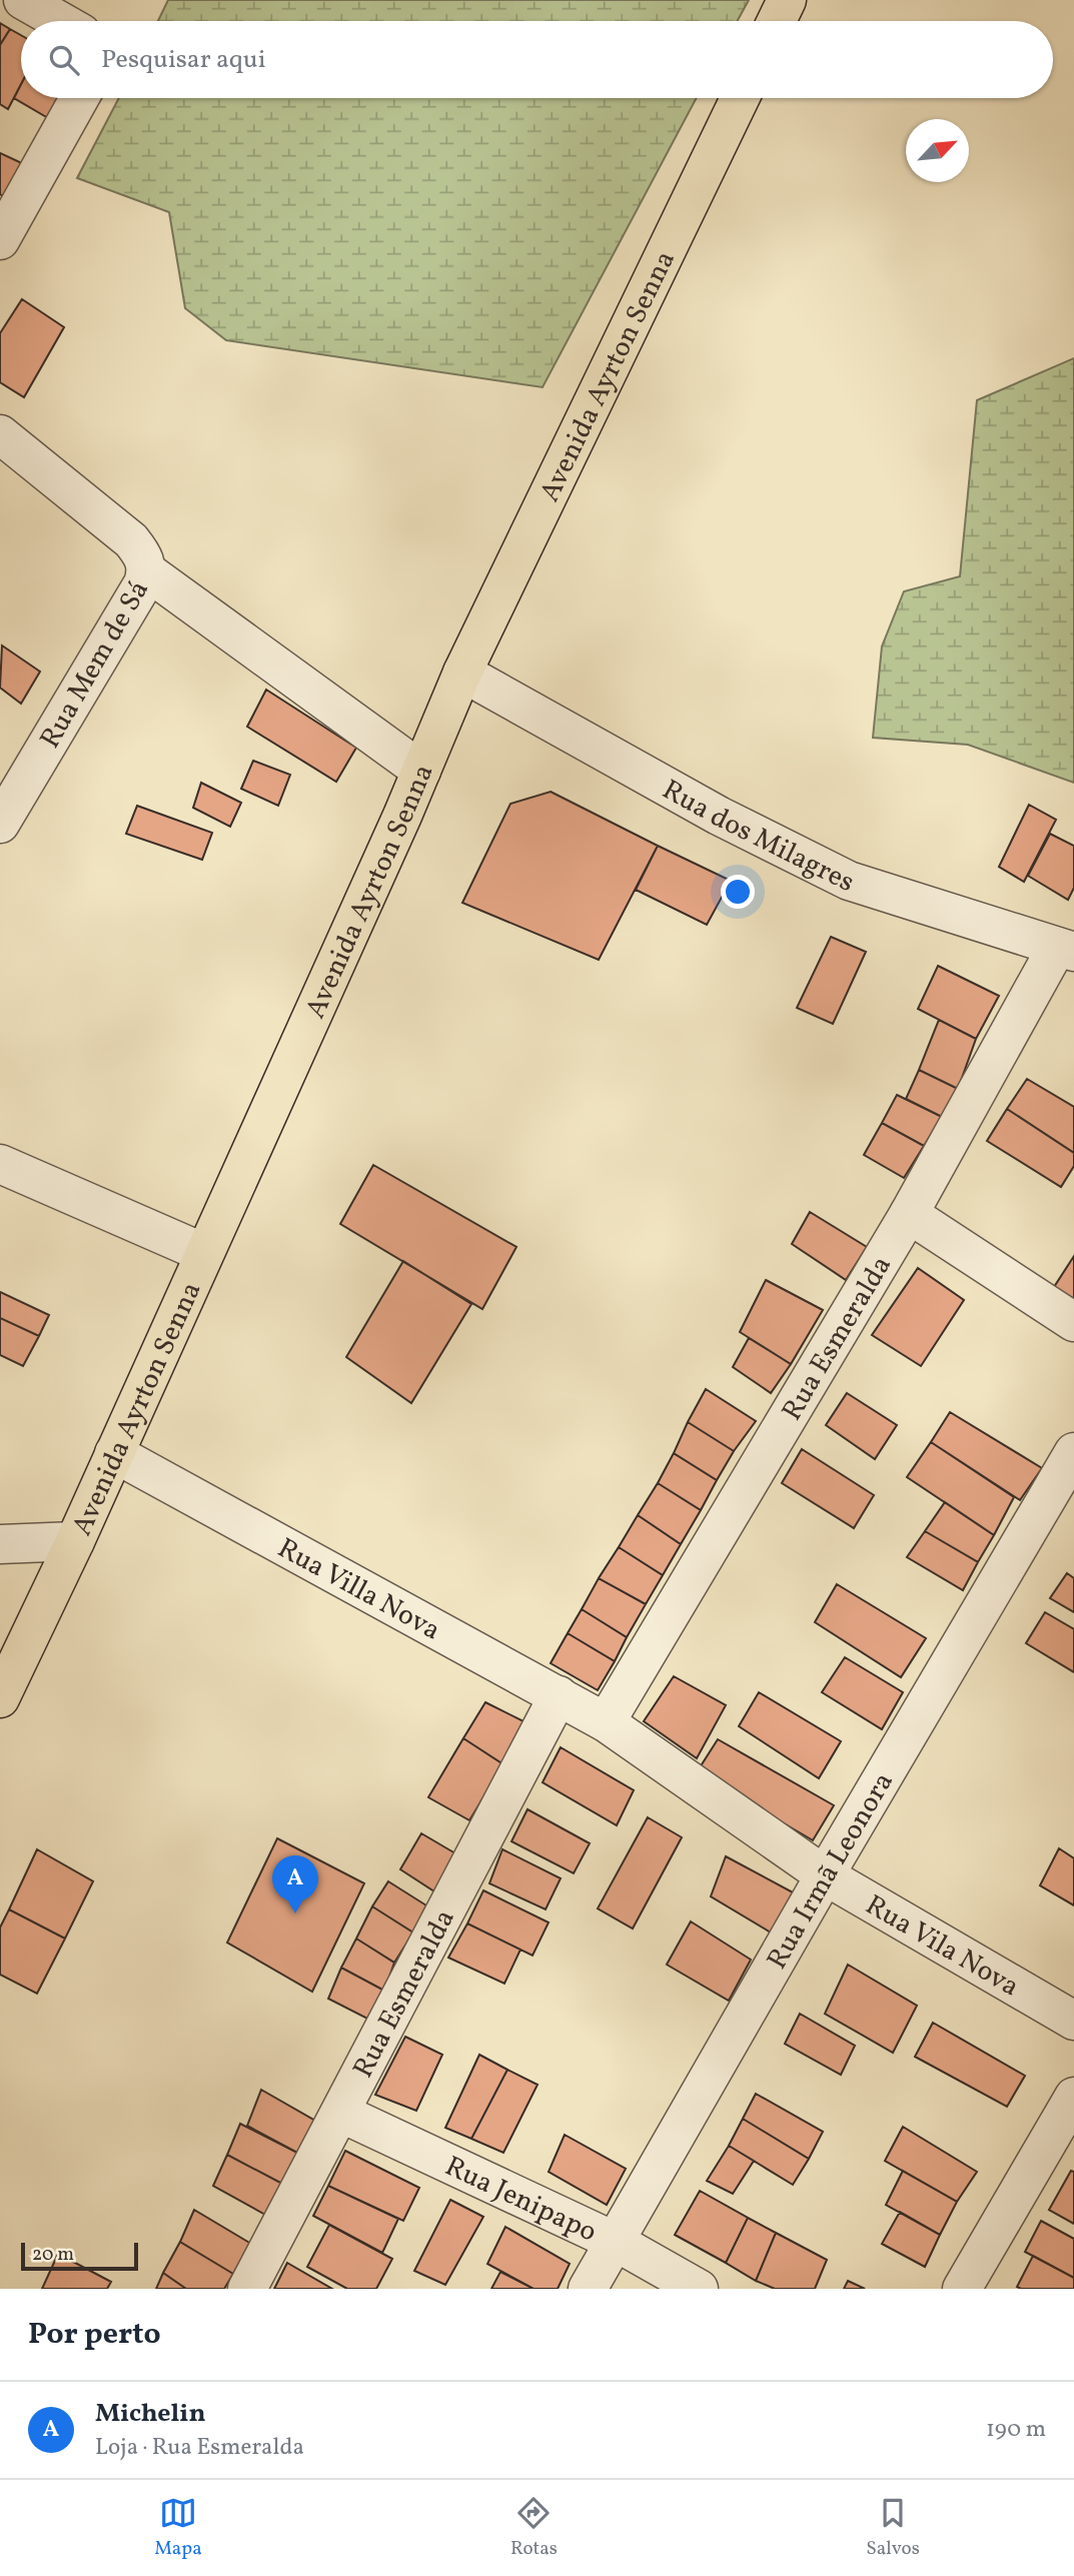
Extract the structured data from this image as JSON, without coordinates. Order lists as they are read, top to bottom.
{
  "streets": {
    "highway": ["Avenida Ayrton Senna"],
    "street": [
      "Rua Mem de Sá",
      "Rua dos Milagres",
      "Rua Esmeralda",
      "Rua Villa Nova",
      "Rua Irmã Leonora",
      "Rua Vila Nova",
      "Rua Jenipapo"
    ]
  },
  "crossings": [
    ["Avenida Ayrton Senna", "Rua dos Milagres"],
    ["Avenida Ayrton Senna", "Rua Villa Nova"],
    ["Rua dos Milagres", "Rua Esmeralda"],
    ["Rua Esmeralda", "Rua Villa Nova"],
    ["Rua Esmeralda", "Rua Vila Nova"],
    ["Rua Esmeralda", "Rua Jenipapo"],
    ["Rua Villa Nova", "Rua Vila Nova"],
    ["Rua Irmã Leonora", "Rua Vila Nova"],
    ["Rua Irmã Leonora", "Rua Jenipapo"]
  ],
  "scale_bar": "20 m",
  "north": "top right",
  "page": {
    "search": "Pesquisar aqui",
    "pins": "A",
    "scale": "20 m",
    "heading": "Por perto",
    "list": [
      {
        "mark": "A",
        "name": "Michelin",
        "note": "Loja · Rua Esmeralda",
        "value": "190 m"
      }
    ],
    "nav": ["Mapa", "Rotas", "Salvos"]
  }
}
